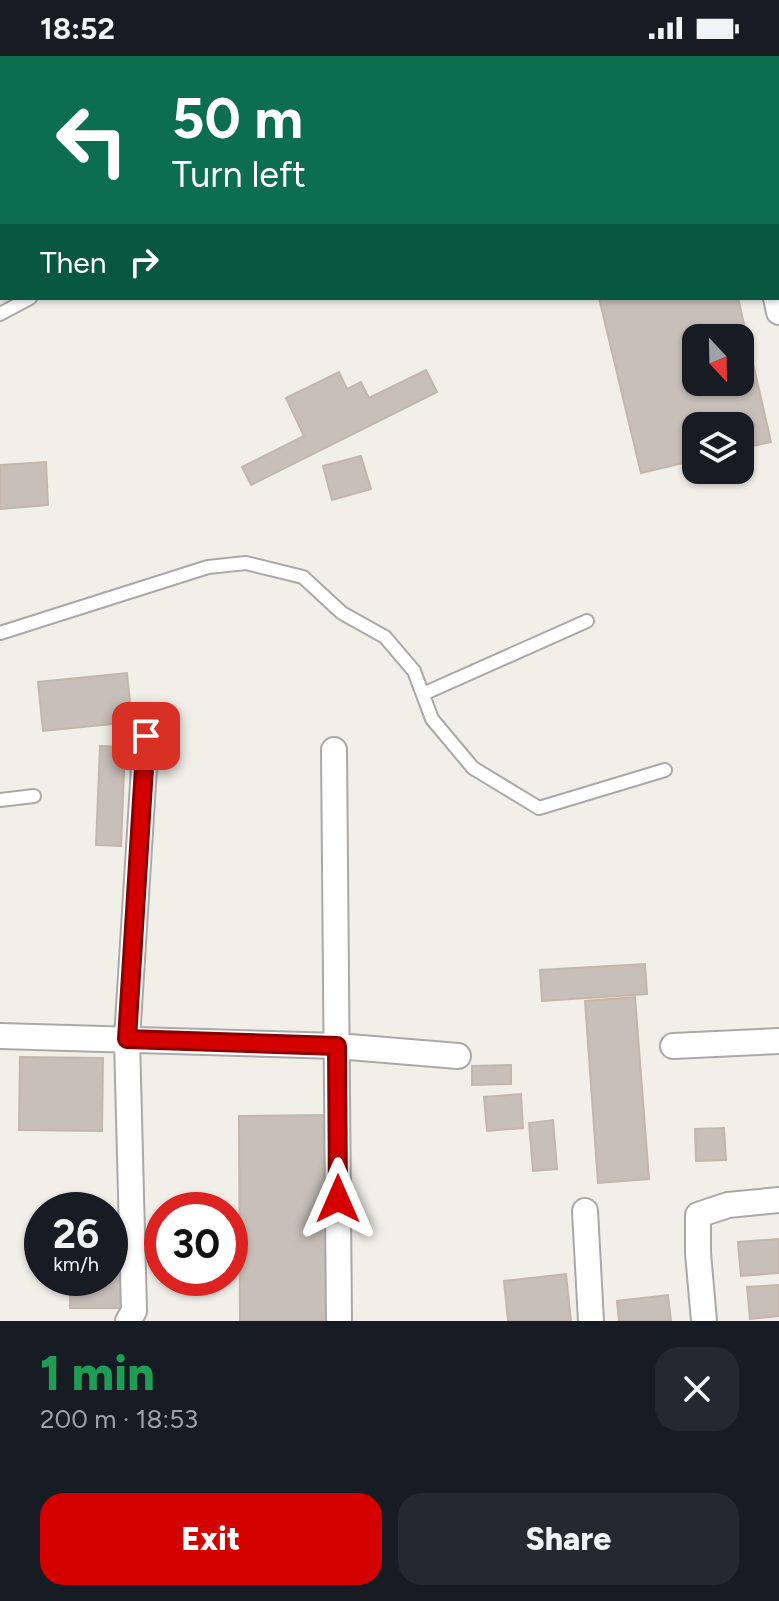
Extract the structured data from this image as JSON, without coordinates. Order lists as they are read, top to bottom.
{
  "north": "bottom",
  "page": {
    "status": "18:52",
    "turn": ["50 m", "Turn left"],
    "then": "Then",
    "speed": "26 km/h",
    "limit": "30",
    "heading": ["1 min", "200 m · 18:53"],
    "buttons": ["Exit", "Share"]
  }
}
